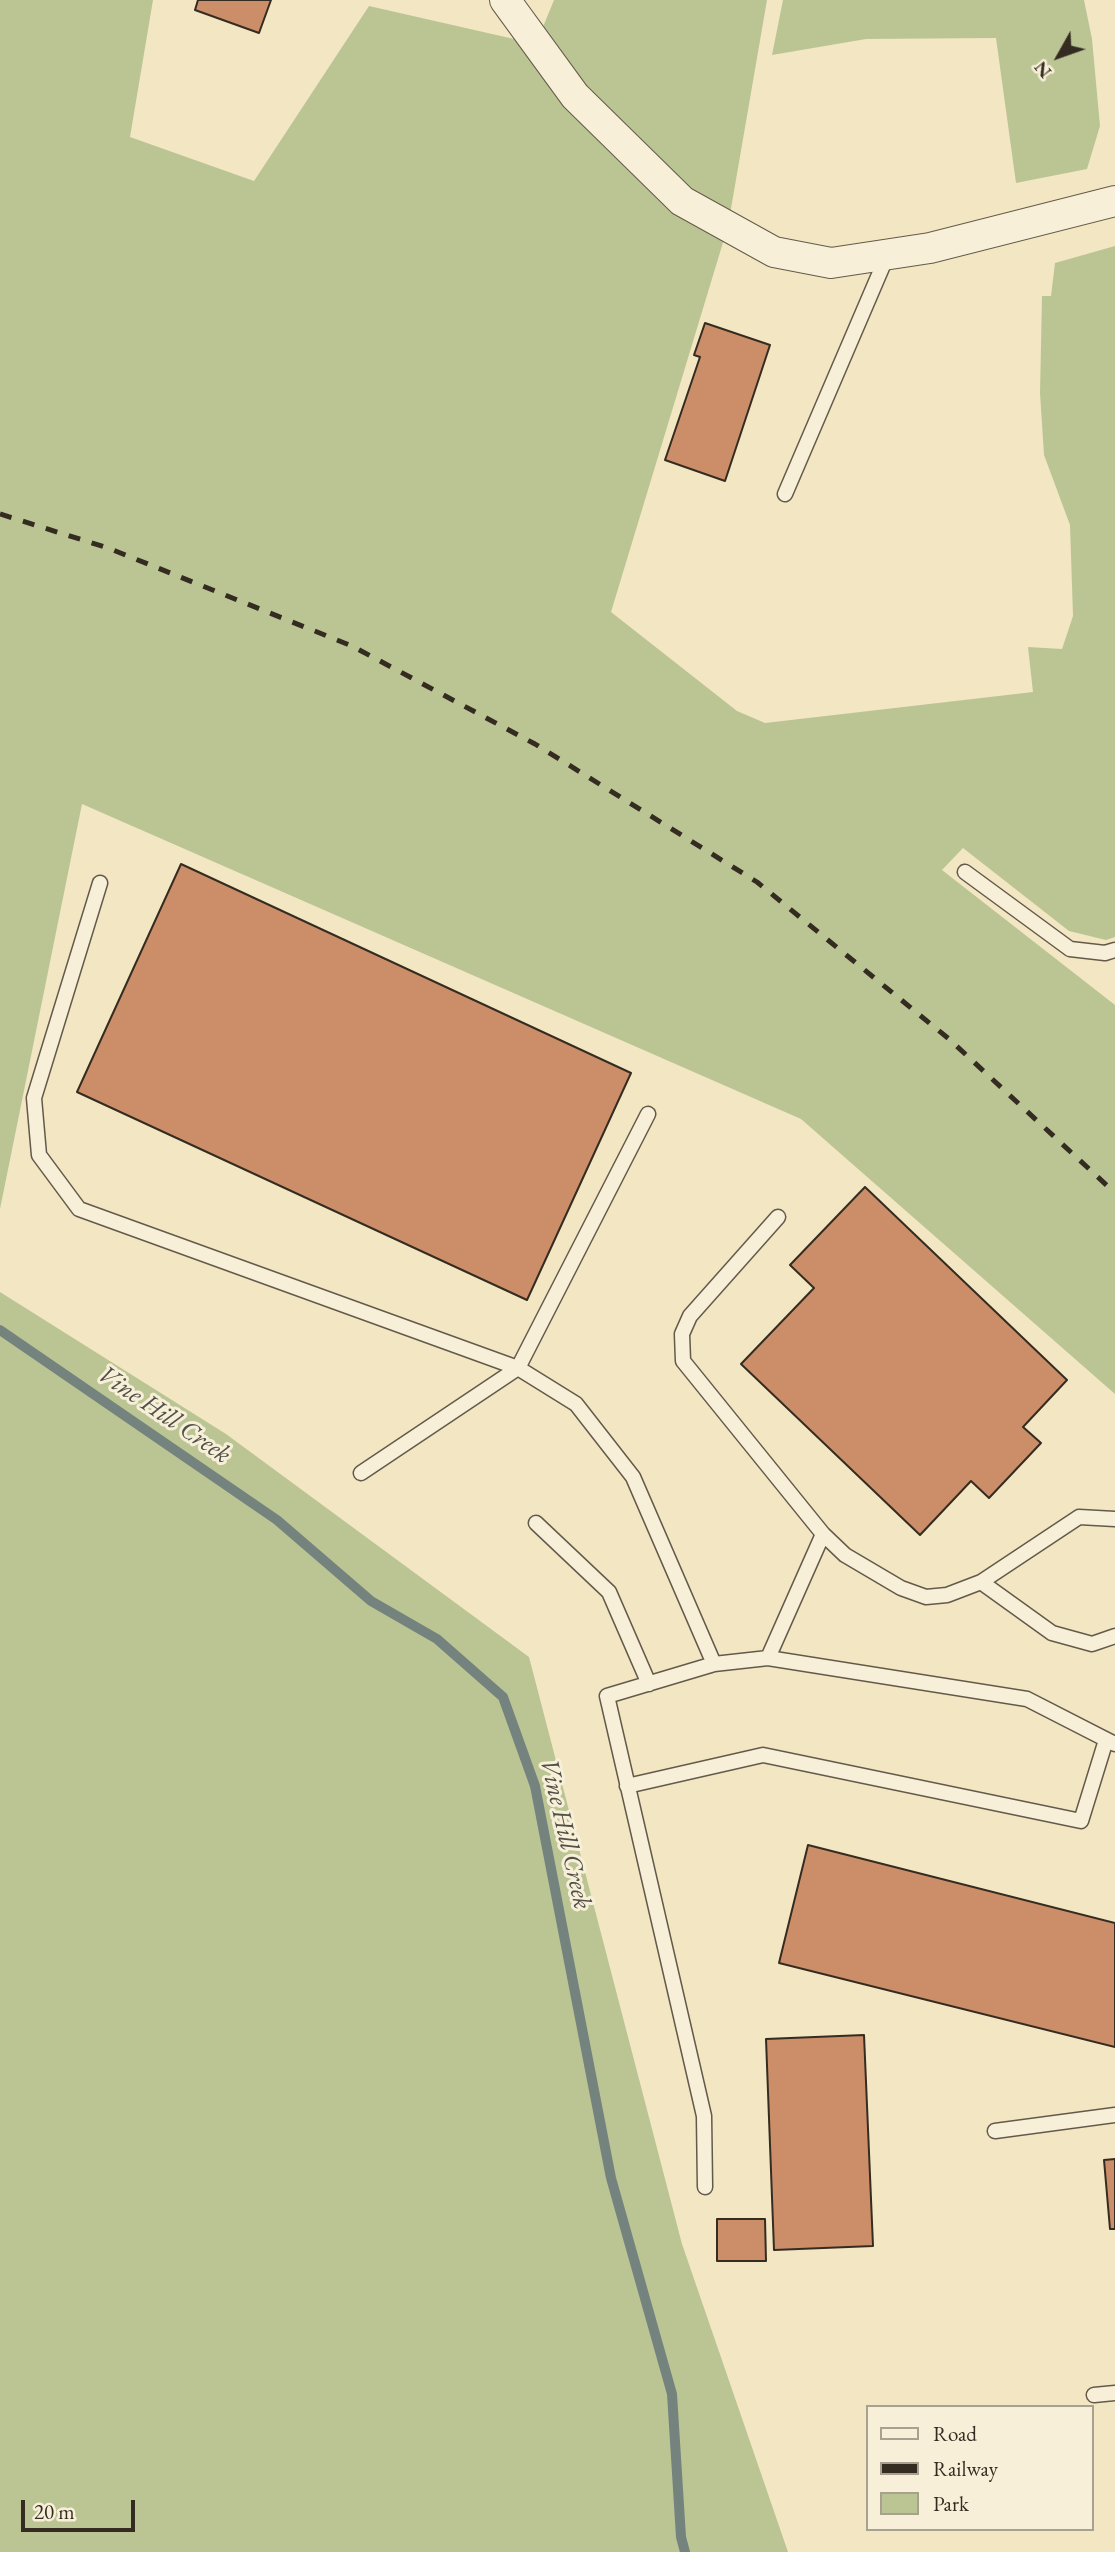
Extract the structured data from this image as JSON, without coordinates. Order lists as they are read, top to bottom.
{
  "water": ["Vine Hill Creek"],
  "legend": ["Road", "Railway", "Park"],
  "scale_bar": "20 m",
  "north": "bottom left"
}
